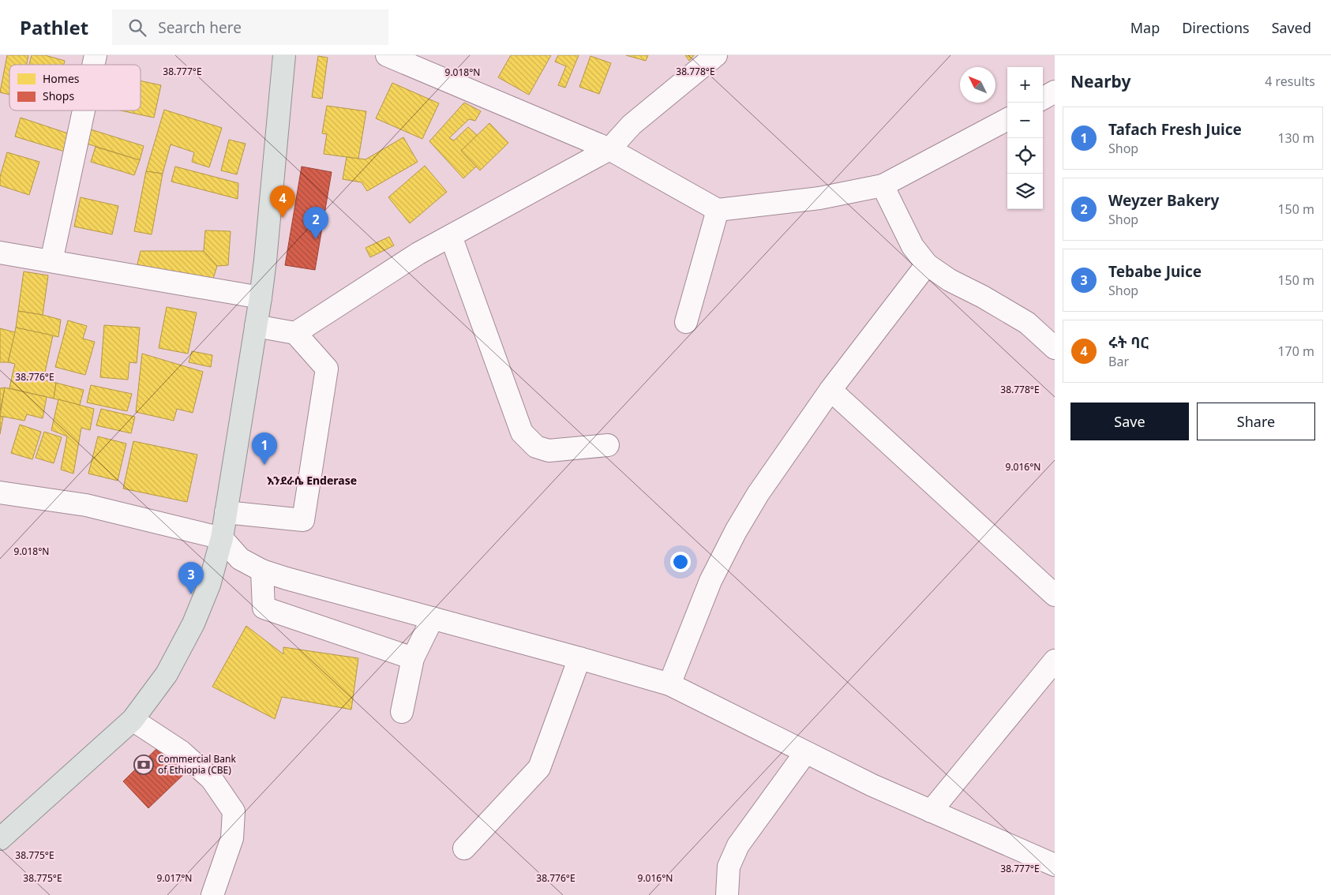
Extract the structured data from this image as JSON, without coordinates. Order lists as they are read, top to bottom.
{
  "districts": ["እንደራሴ Enderase"],
  "places": {
    "bank": ["Commercial Bank of Ethiopia (CBE)"]
  },
  "legend": ["Homes", "Shops"],
  "north": "top left",
  "page": {
    "header": "Pathlet",
    "search": "Search here",
    "nav": ["Map", "Directions", "Saved"],
    "heading": ["Nearby", "4 results"],
    "map_buttons": ["+", "−"],
    "list": [
      {
        "mark": "1",
        "name": "Tafach Fresh Juice",
        "note": "Shop",
        "value": "130 m"
      },
      {
        "mark": "2",
        "name": "Weyzer Bakery",
        "note": "Shop",
        "value": "150 m"
      },
      {
        "mark": "3",
        "name": "Tebabe Juice",
        "note": "Shop",
        "value": "150 m"
      },
      {
        "mark": "4",
        "name": "ሩት ባር",
        "note": "Bar",
        "value": "170 m"
      }
    ],
    "pins": [
      "4",
      "2",
      "1",
      "3"
    ],
    "buttons": ["Save", "Share"]
  },
  "coordinates": [
    "38.777°E",
    "38.778°E",
    "9.018°N",
    "38.776°E",
    "9.016°N",
    "38.775°E",
    "9.017°N"
  ]
}
